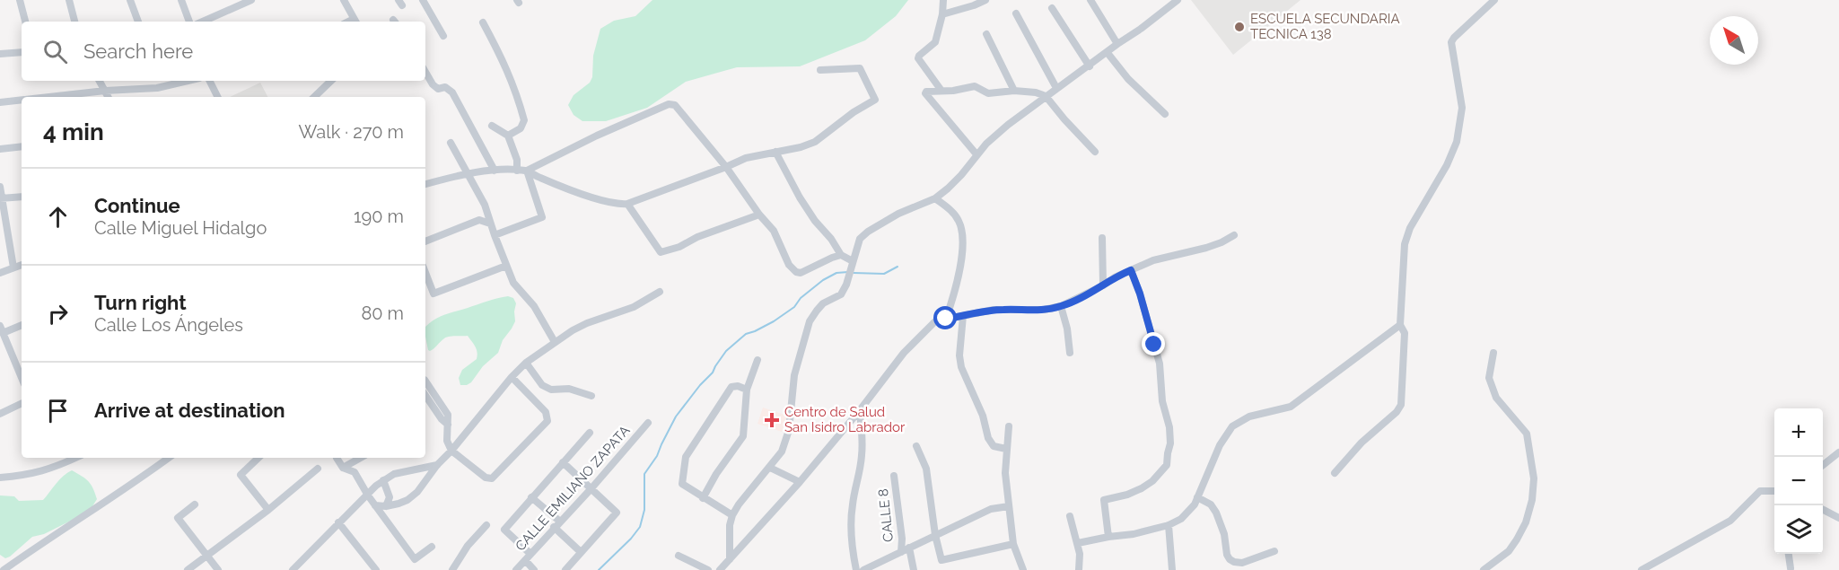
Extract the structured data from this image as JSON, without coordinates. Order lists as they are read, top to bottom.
{
  "streets": {
    "street": ["CALLE EMILIANO ZAPATA", "CALLE 8"]
  },
  "places": {
    "other": ["ESCUELA SECUNDARIA TECNICA 138"],
    "health": ["Centro de Salud San Isidro Labrador"]
  },
  "north": "top left",
  "page": {
    "search": "Search here",
    "heading": ["4 min", "Walk · 270 m"],
    "list": [
      ["Continue", "Calle Miguel Hidalgo", "190 m"],
      ["Turn right", "Calle Los Ángeles", "80 m"],
      "Arrive at destination"
    ],
    "map_buttons": ["+", "−"]
  }
}
